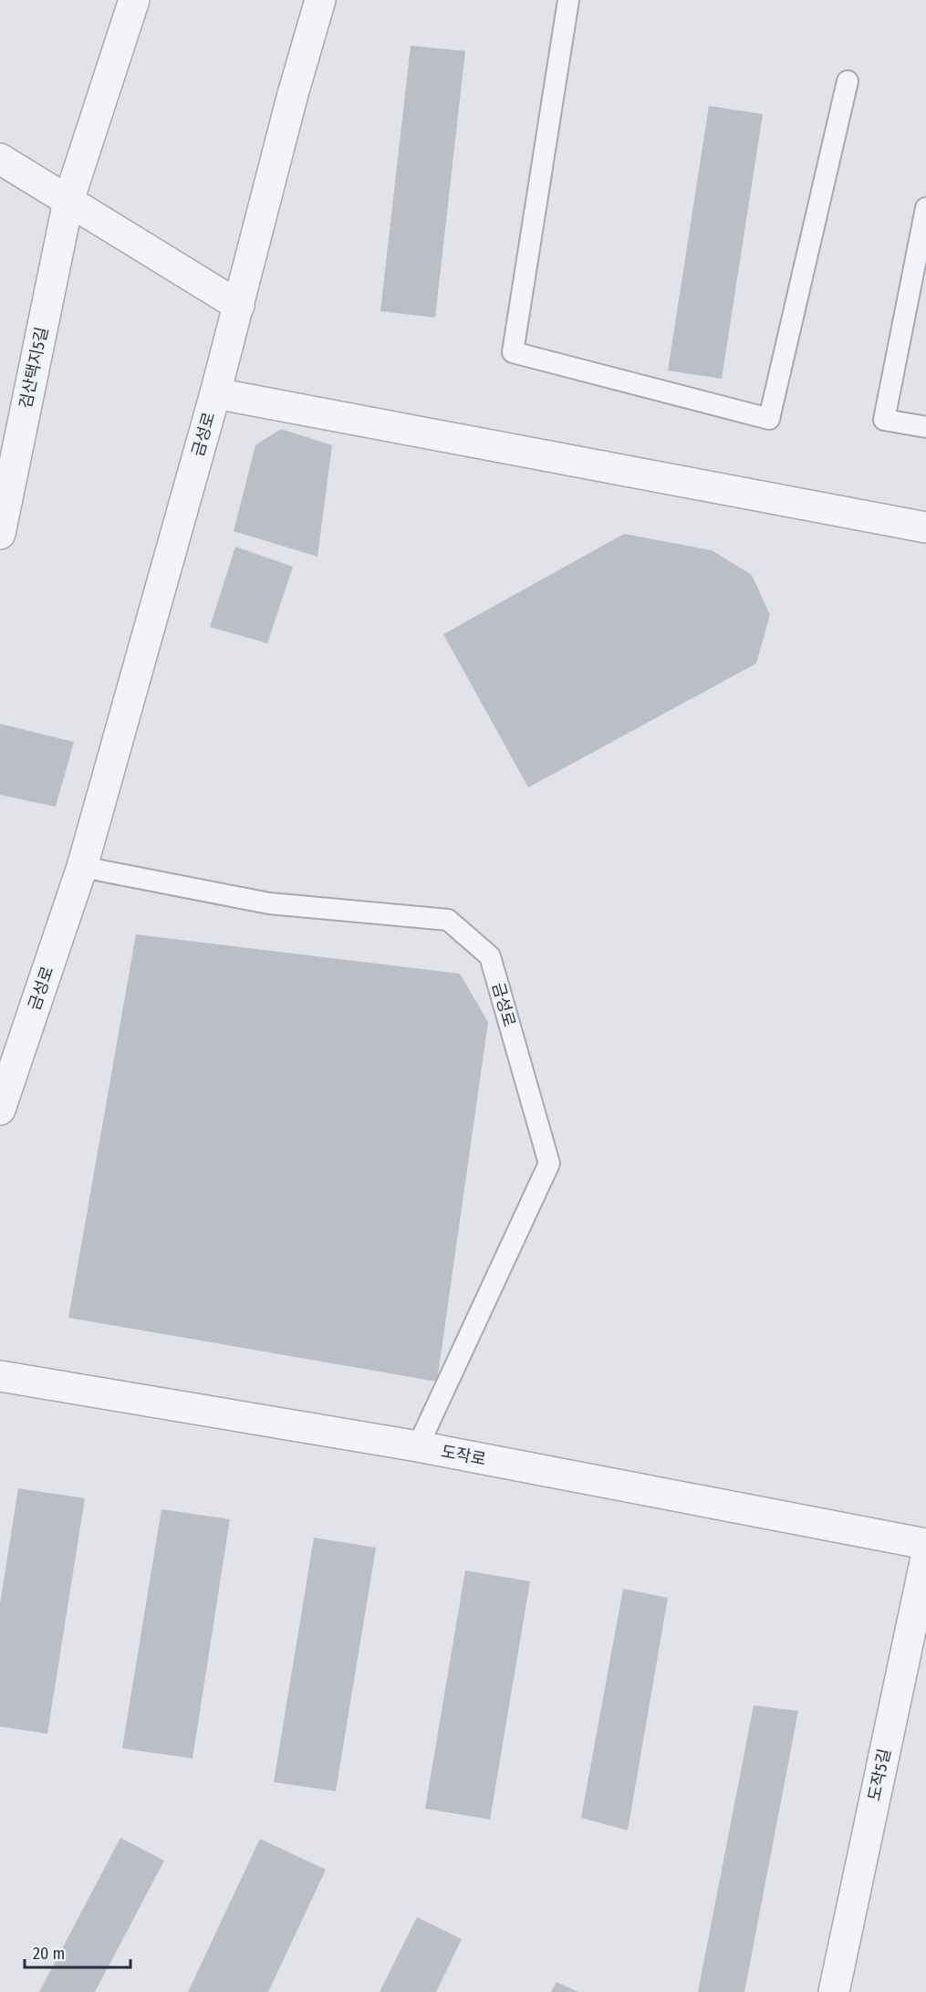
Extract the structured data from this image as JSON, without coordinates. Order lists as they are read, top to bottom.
{
  "streets": {
    "street": [
      "검산택지5길",
      "금성로",
      "도작로",
      "도작5길"
    ]
  },
  "crossings": [
    ["금성로", "도작로"]
  ],
  "scale_bar": "20 m"
}
